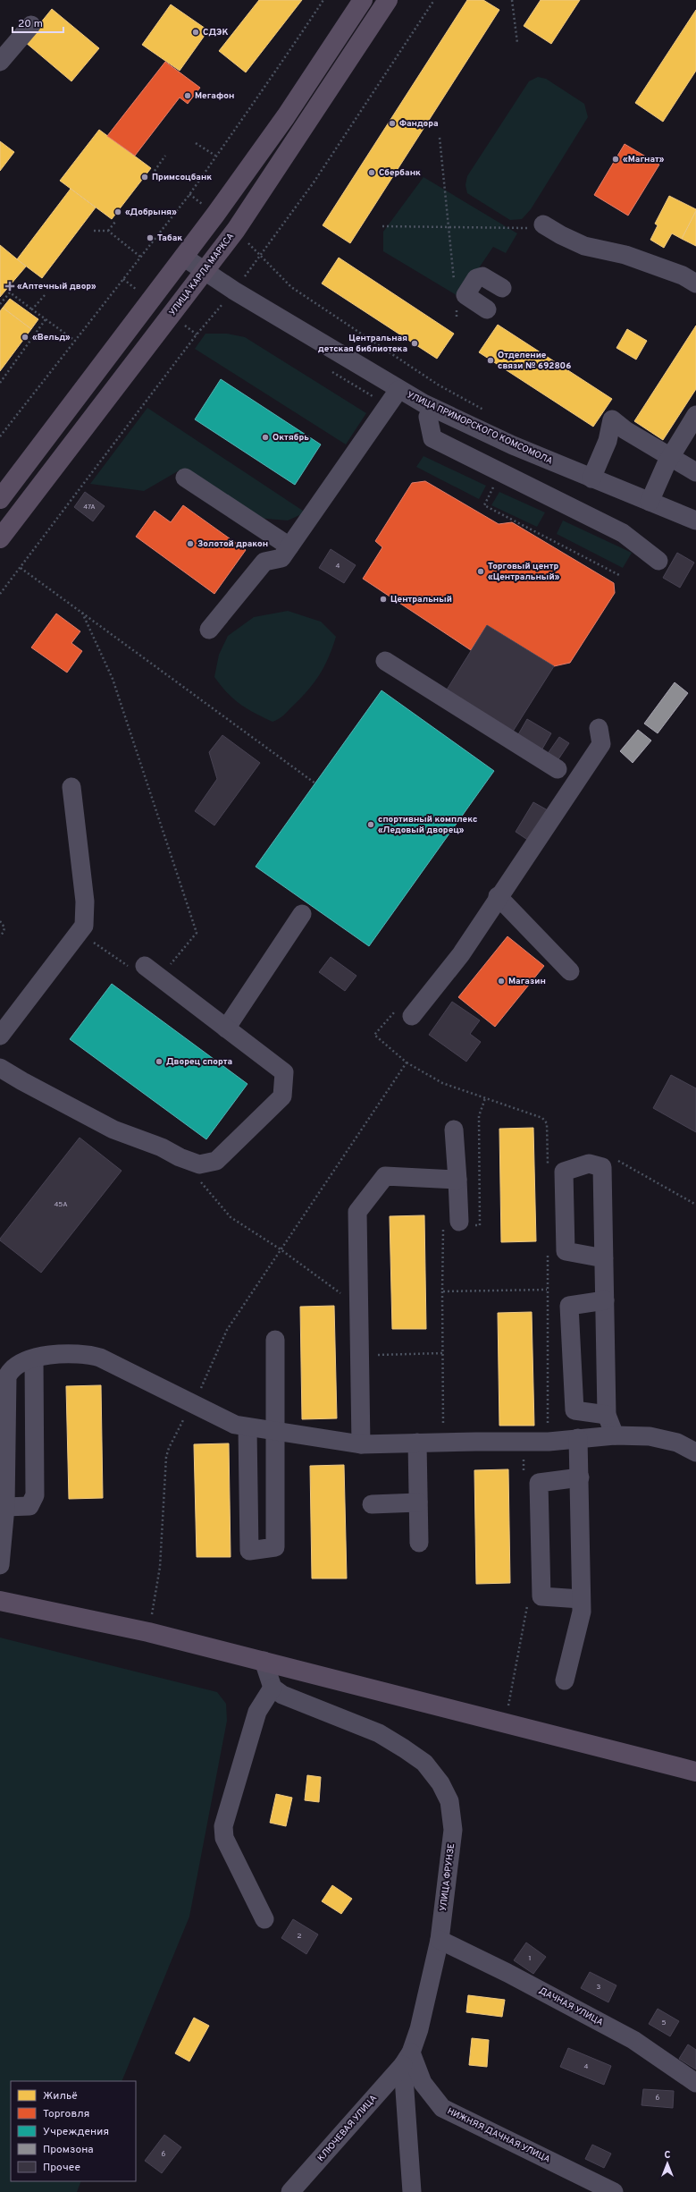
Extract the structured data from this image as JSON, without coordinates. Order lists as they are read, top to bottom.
{
  "streets": {
    "main road": ["УЛИЦА КАРЛА МАРКСА"],
    "street": [
      "УЛИЦА ПРИМОРСКОГО КОМСОМОЛА",
      "УЛИЦА ФРУНЗЕ",
      "ДАЧНАЯ УЛИЦА",
      "КЛЮЧЕВАЯ УЛИЦА",
      "НИЖНЯЯ ДАЧНАЯ УЛИЦА"
    ]
  },
  "crossings": [
    ["УЛИЦА КАРЛА МАРКСА", "УЛИЦА ПРИМОРСКОГО КОМСОМОЛА"],
    ["УЛИЦА ФРУНЗЕ", "ДАЧНАЯ УЛИЦА"],
    ["УЛИЦА ФРУНЗЕ", "КЛЮЧЕВАЯ УЛИЦА"],
    ["УЛИЦА ФРУНЗЕ", "НИЖНЯЯ ДАЧНАЯ УЛИЦА"],
    ["КЛЮЧЕВАЯ УЛИЦА", "НИЖНЯЯ ДАЧНАЯ УЛИЦА"]
  ],
  "places": {
    "other": [
      "СДЭК",
      "Мегафон",
      "Фандора",
      "«Магнат»",
      "Сбербанк",
      "Примсоцбанк",
      "«Добрыня»",
      "Табак",
      "«Вельд»",
      "Центральная детская библиотека",
      "Отделение связи № 692806",
      "Октябрь",
      "Золотой дракон",
      "Торговый центр «Центральный»",
      "Центральный",
      "спортивный комплекс «Ледовый дворец»",
      "Магазин",
      "Дворец спорта"
    ],
    "health": ["«Аптечный двор»"]
  },
  "house_numbers": [
    "47А",
    "4",
    "45А",
    "2",
    "1",
    "3",
    "5",
    "4",
    "6",
    "6"
  ],
  "legend": [
    "Жильё",
    "Торговля",
    "Учреждения",
    "Промзона",
    "Прочее"
  ],
  "scale_bar": "20 m",
  "north": "top"
}
